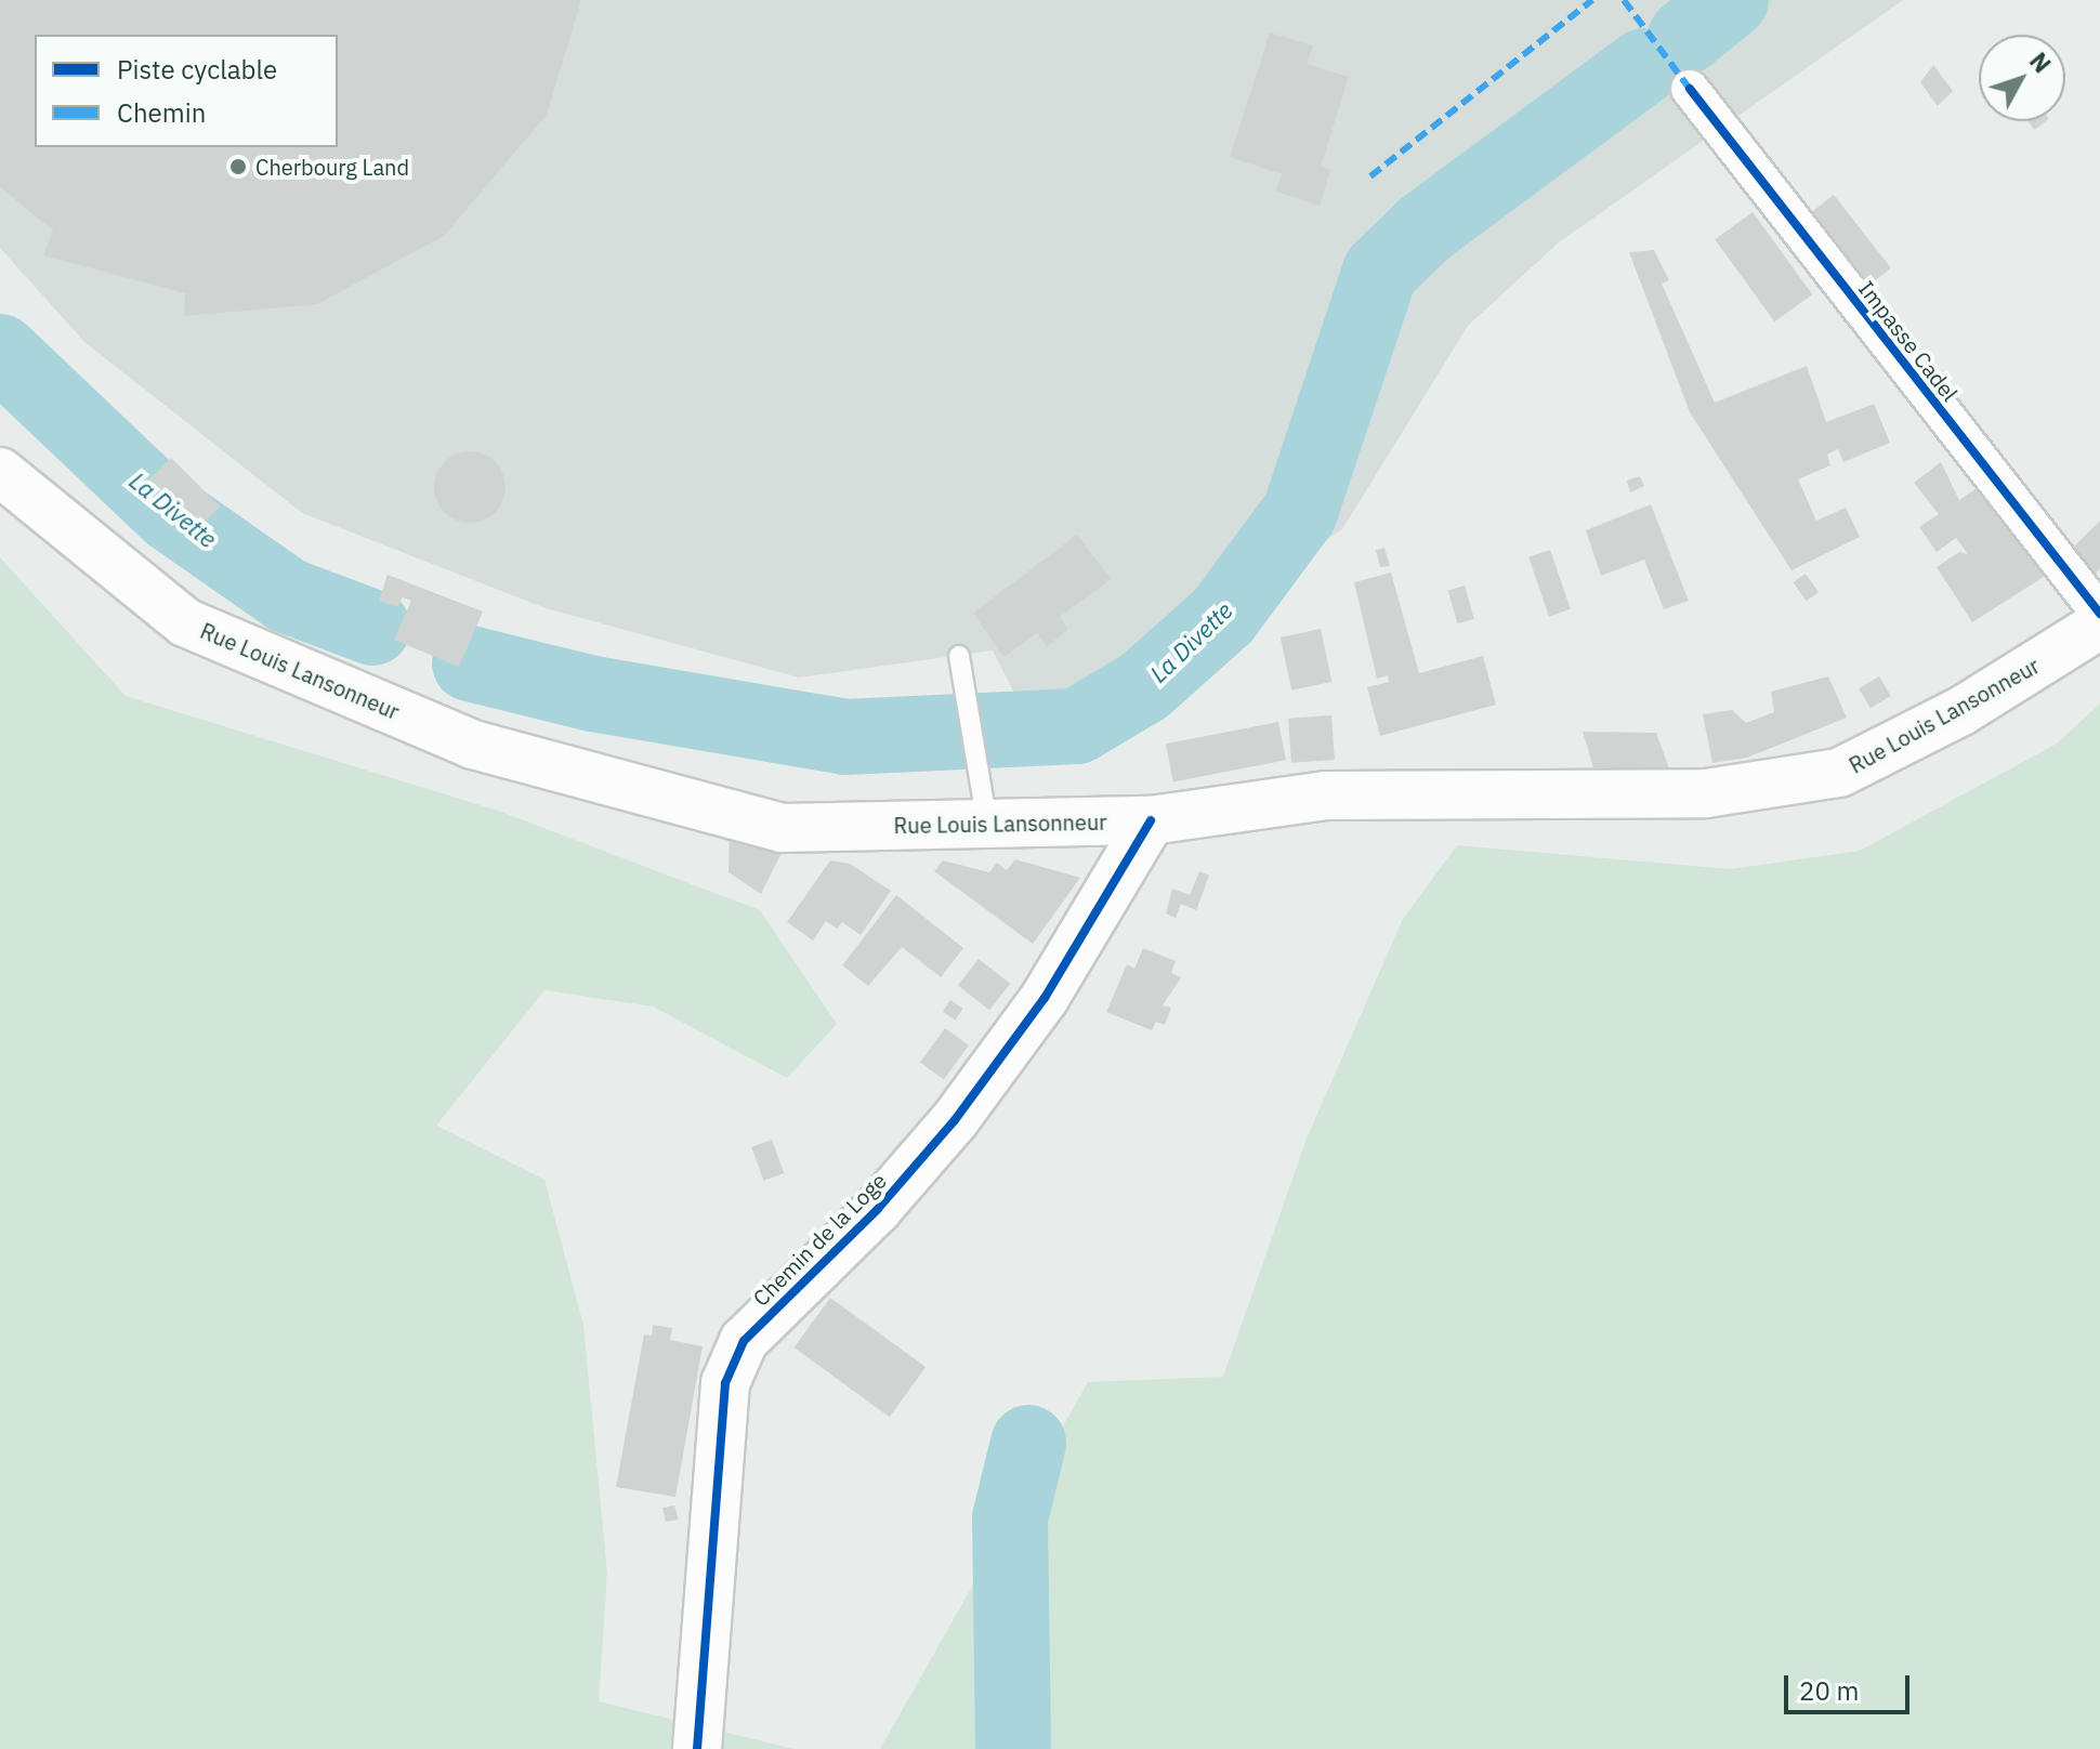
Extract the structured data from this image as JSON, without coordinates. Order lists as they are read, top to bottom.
{
  "streets": {
    "main road": ["Rue Louis Lansonneur", "Chemin de la Loge"],
    "street": ["Impasse Cadel"]
  },
  "crossings": [
    ["Rue Louis Lansonneur", "Chemin de la Loge"]
  ],
  "water": ["La Divette"],
  "places": ["Cherbourg Land"],
  "legend": ["Piste cyclable", "Chemin"],
  "scale_bar": "20 m",
  "north": "top right"
}
